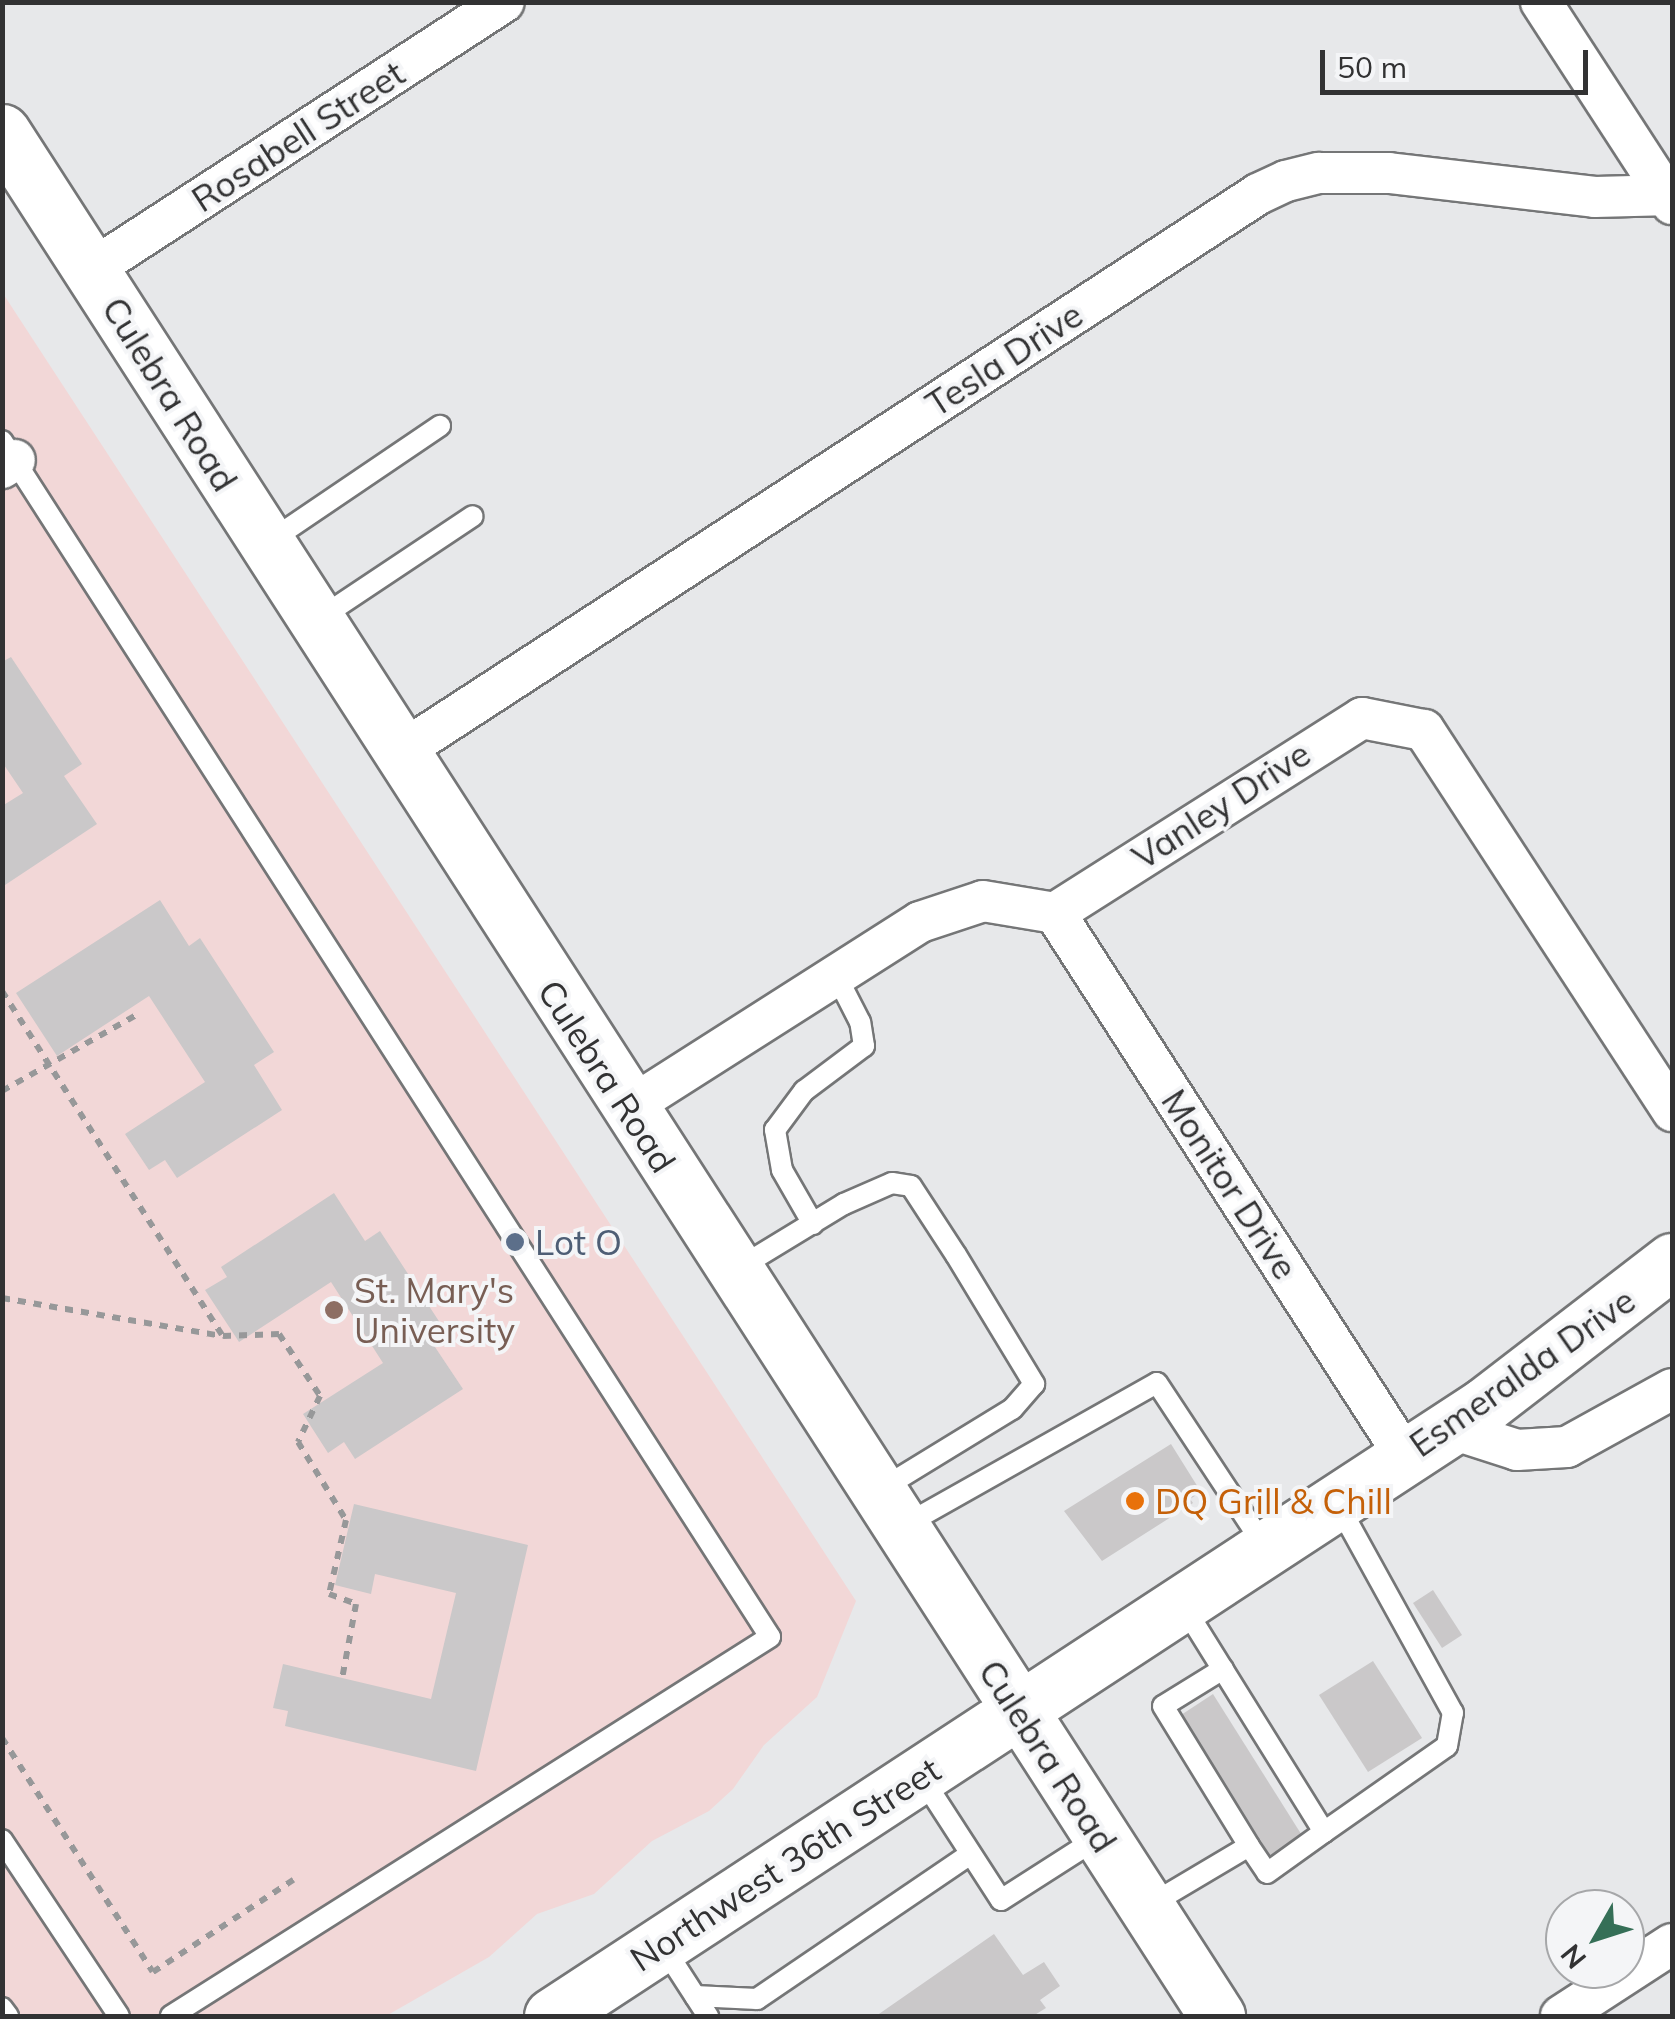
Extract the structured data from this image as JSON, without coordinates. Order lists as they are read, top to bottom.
{
  "streets": {
    "main road": ["Culebra Road", "Esmeralda Drive", "Northwest 36th Street"],
    "street": [
      "Rosabell Street",
      "Tesla Drive",
      "Vanley Drive",
      "Monitor Drive"
    ]
  },
  "crossings": [
    ["Rosabell Street", "Culebra Road"],
    ["Tesla Drive", "Culebra Road"],
    ["Culebra Road", "Esmeralda Drive"],
    ["Culebra Road", "Northwest 36th Street"],
    ["Vanley Drive", "Monitor Drive"],
    ["Monitor Drive", "Esmeralda Drive"],
    ["Esmeralda Drive", "Northwest 36th Street"]
  ],
  "places": ["Lot O", "St. Mary's University", "DQ Grill & Chill"],
  "scale_bar": "50 m",
  "north": "bottom left"
}
